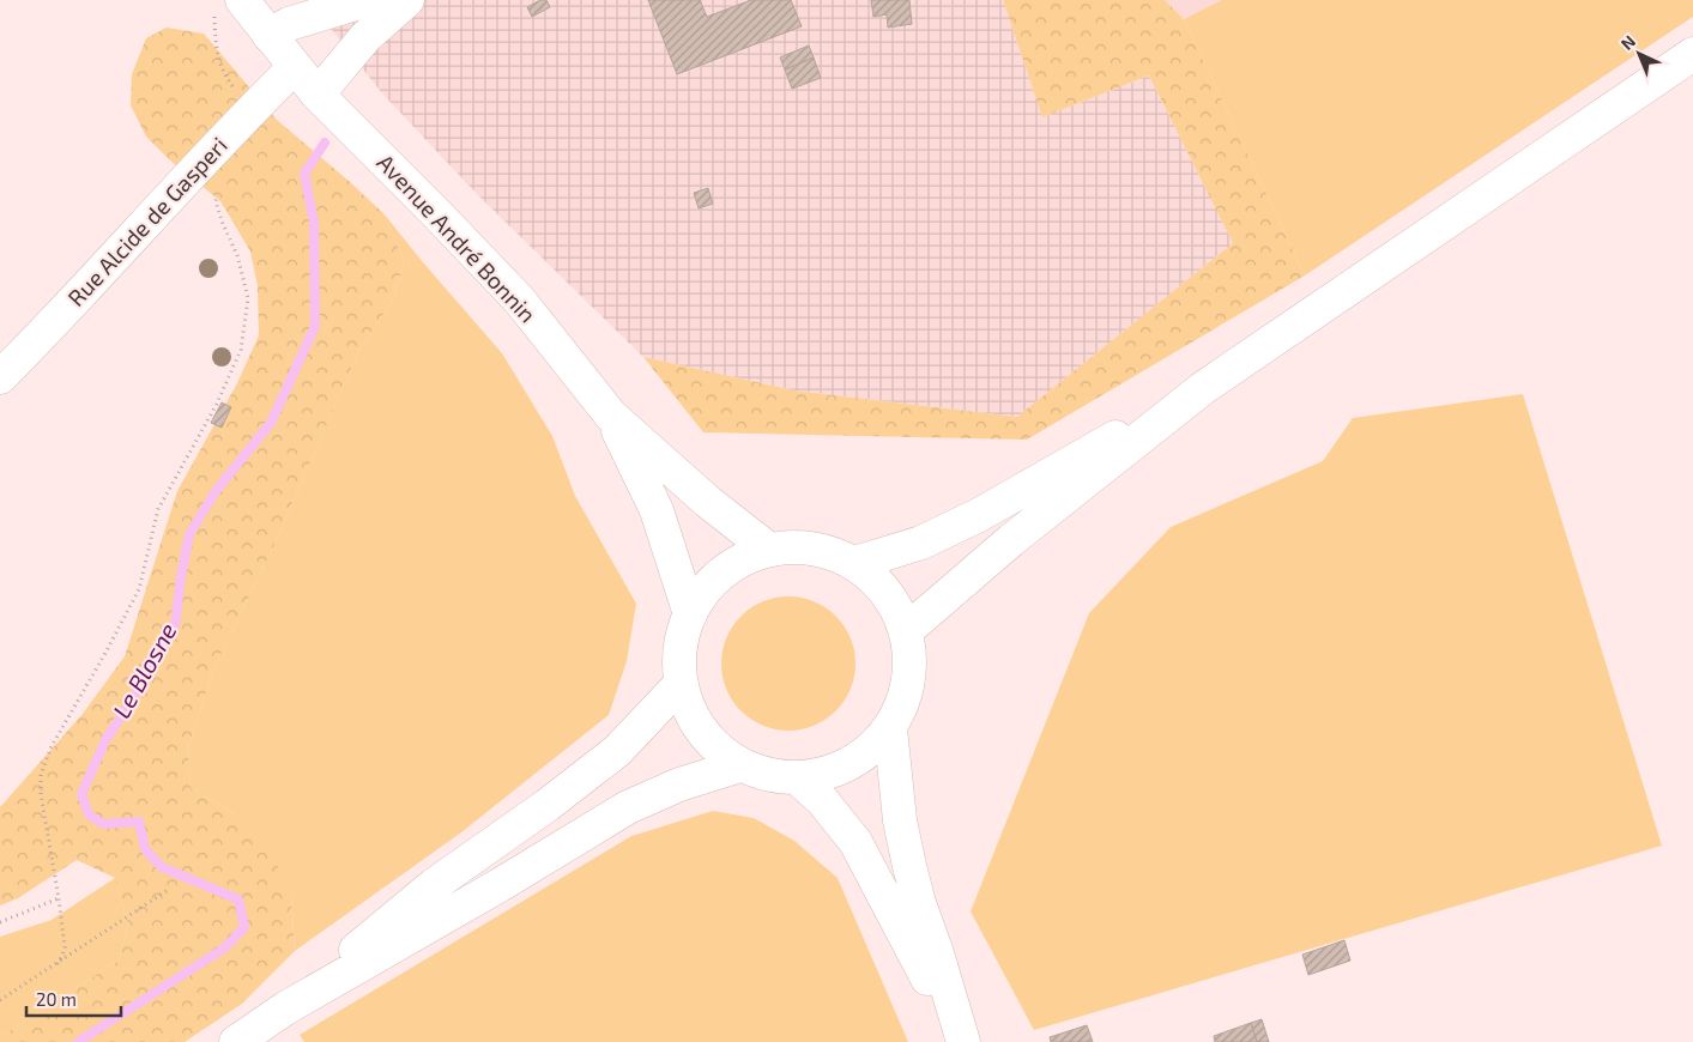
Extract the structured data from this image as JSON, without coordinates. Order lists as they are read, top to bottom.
{
  "streets": {
    "main road": ["Rue Alcide de Gasperi", "Avenue André Bonnin"]
  },
  "crossings": [
    ["Rue Alcide de Gasperi", "Avenue André Bonnin"]
  ],
  "water": ["Le Blosne"],
  "scale_bar": "20 m",
  "north": "top left"
}
